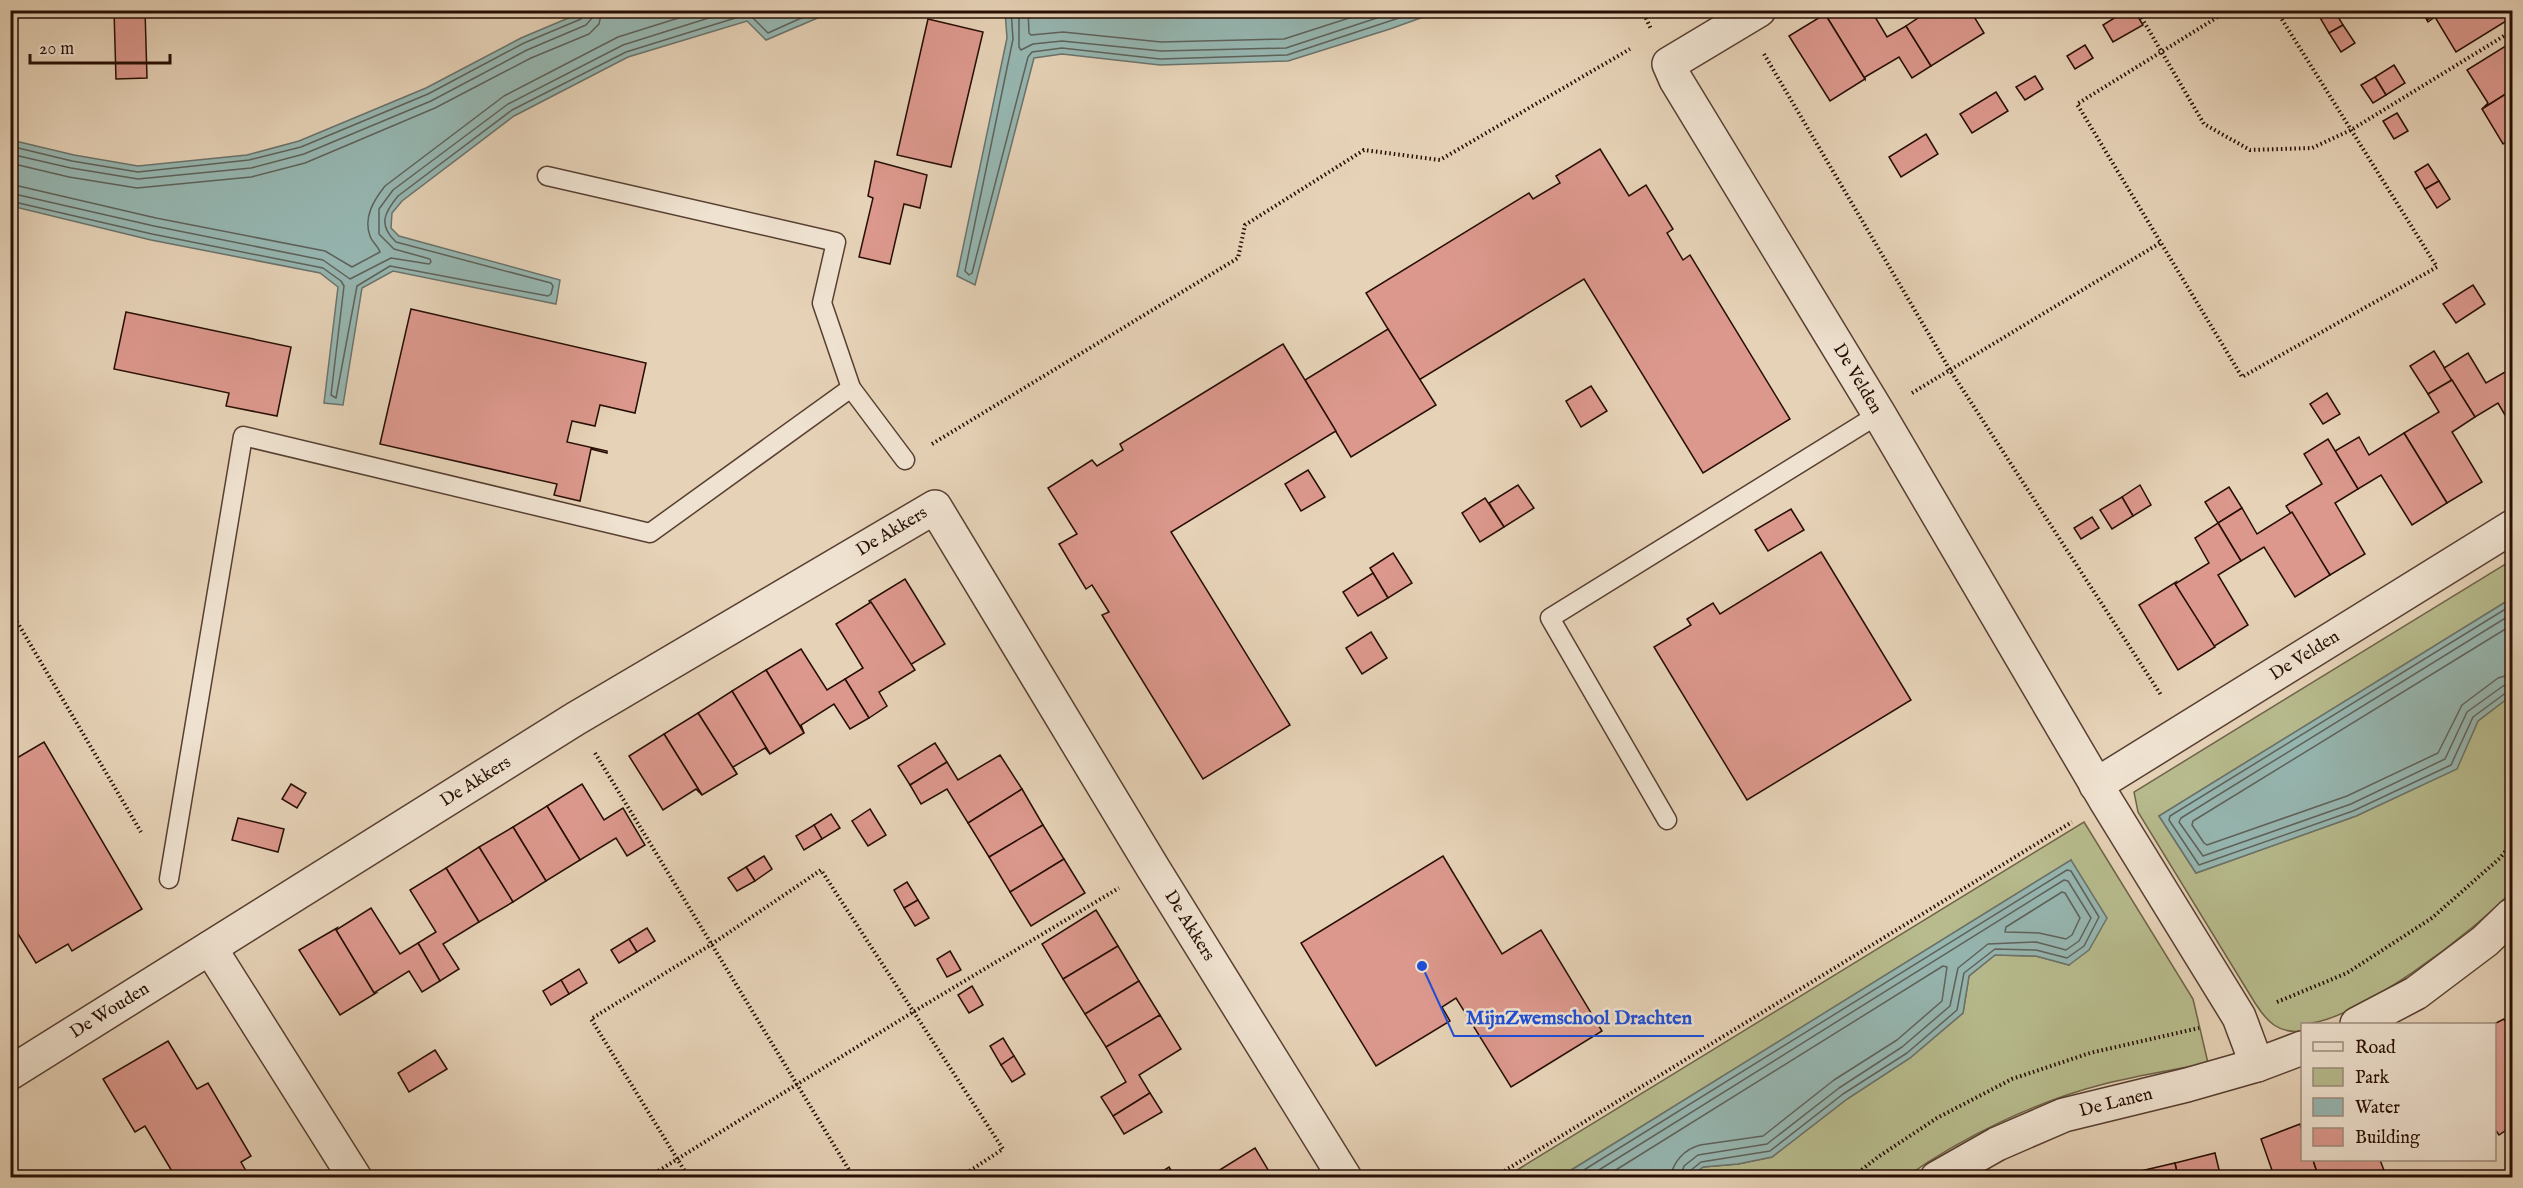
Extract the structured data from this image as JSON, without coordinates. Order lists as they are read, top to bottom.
{
  "streets": {
    "street": [
      "De Velden",
      "De Akkers",
      "De Wouden",
      "De Lanen"
    ]
  },
  "crossings": [
    ["De Velden", "De Lanen"],
    ["De Akkers", "De Wouden"]
  ],
  "places": ["MijnZwemschool Drachten"],
  "legend": [
    "Road",
    "Park",
    "Water",
    "Building"
  ],
  "scale_bar": "20 m"
}
